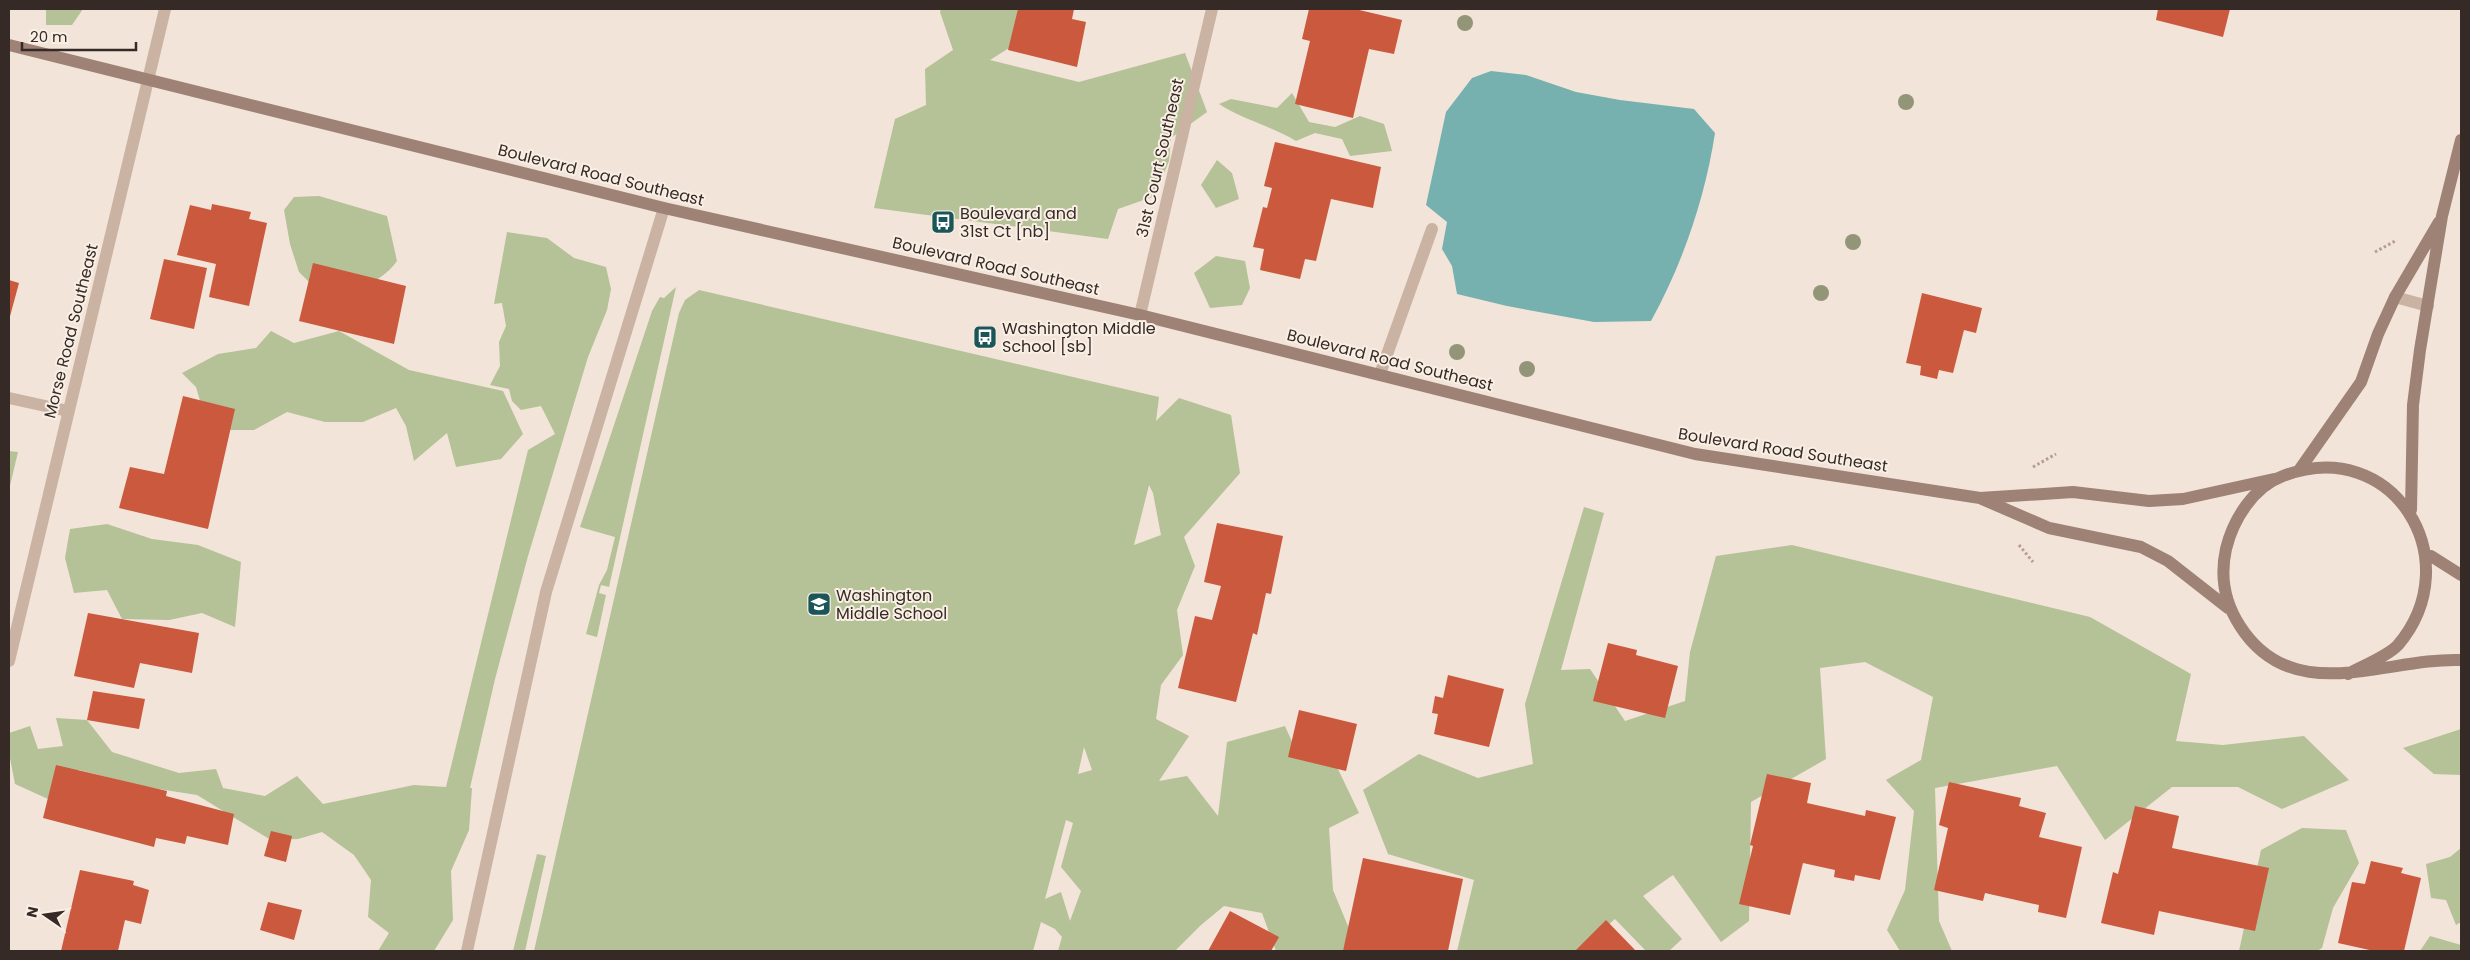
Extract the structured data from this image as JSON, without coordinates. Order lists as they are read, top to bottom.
{
  "streets": {
    "street": ["31st Court Southeast", "Boulevard Road Southeast", "Morse Road Southeast"]
  },
  "crossings": [
    ["31st Court Southeast", "Boulevard Road Southeast"],
    ["Boulevard Road Southeast", "Morse Road Southeast"]
  ],
  "places": {
    "bus stop": ["Boulevard and 31st Ct [nb]", "Washington Middle School [sb]"],
    "school or university": ["Washington Middle School"]
  },
  "scale_bar": "20 m",
  "north": "left"
}
